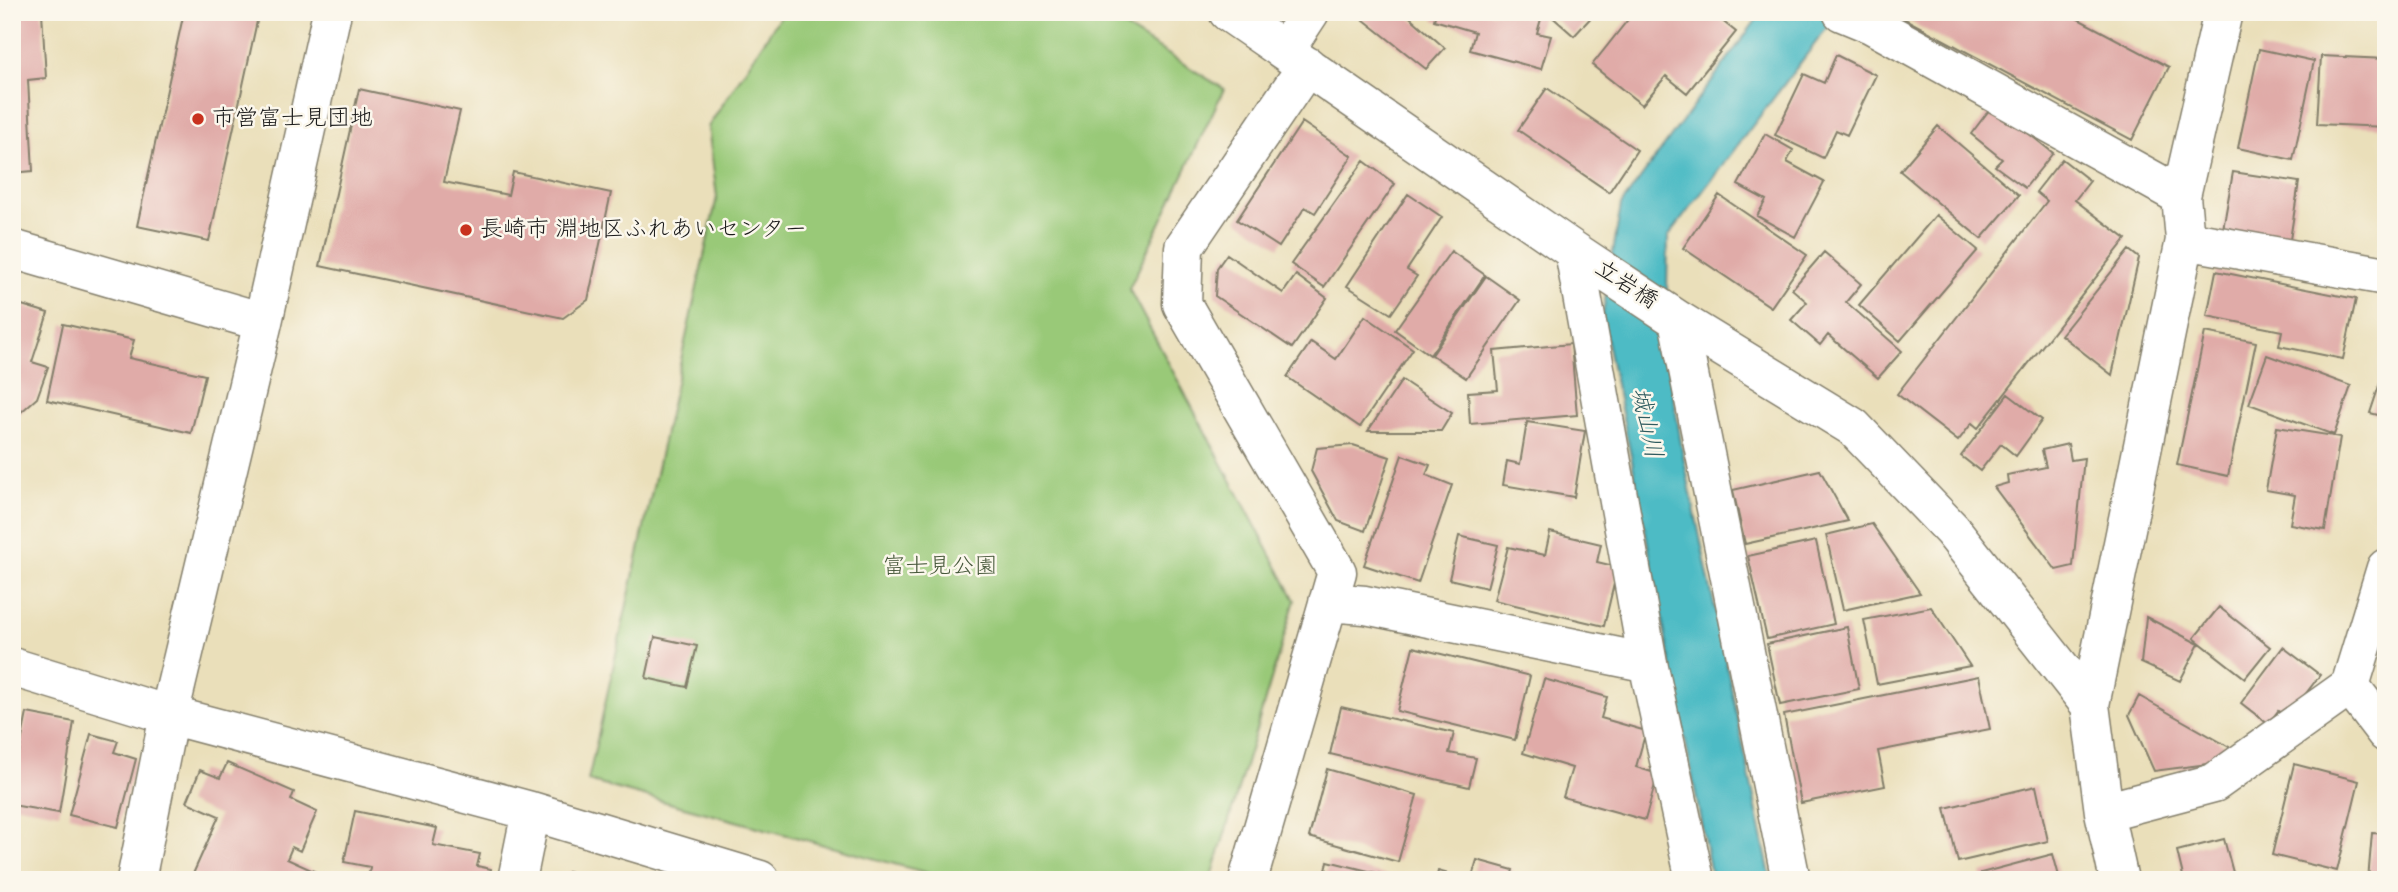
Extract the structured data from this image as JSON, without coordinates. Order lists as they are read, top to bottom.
{
  "streets": {
    "street": ["立岩橋"]
  },
  "water": ["城山川"],
  "parks": ["富士見公園"],
  "places": ["市営富士見団地", "長崎市 淵地区ふれあいセンター"]
}
